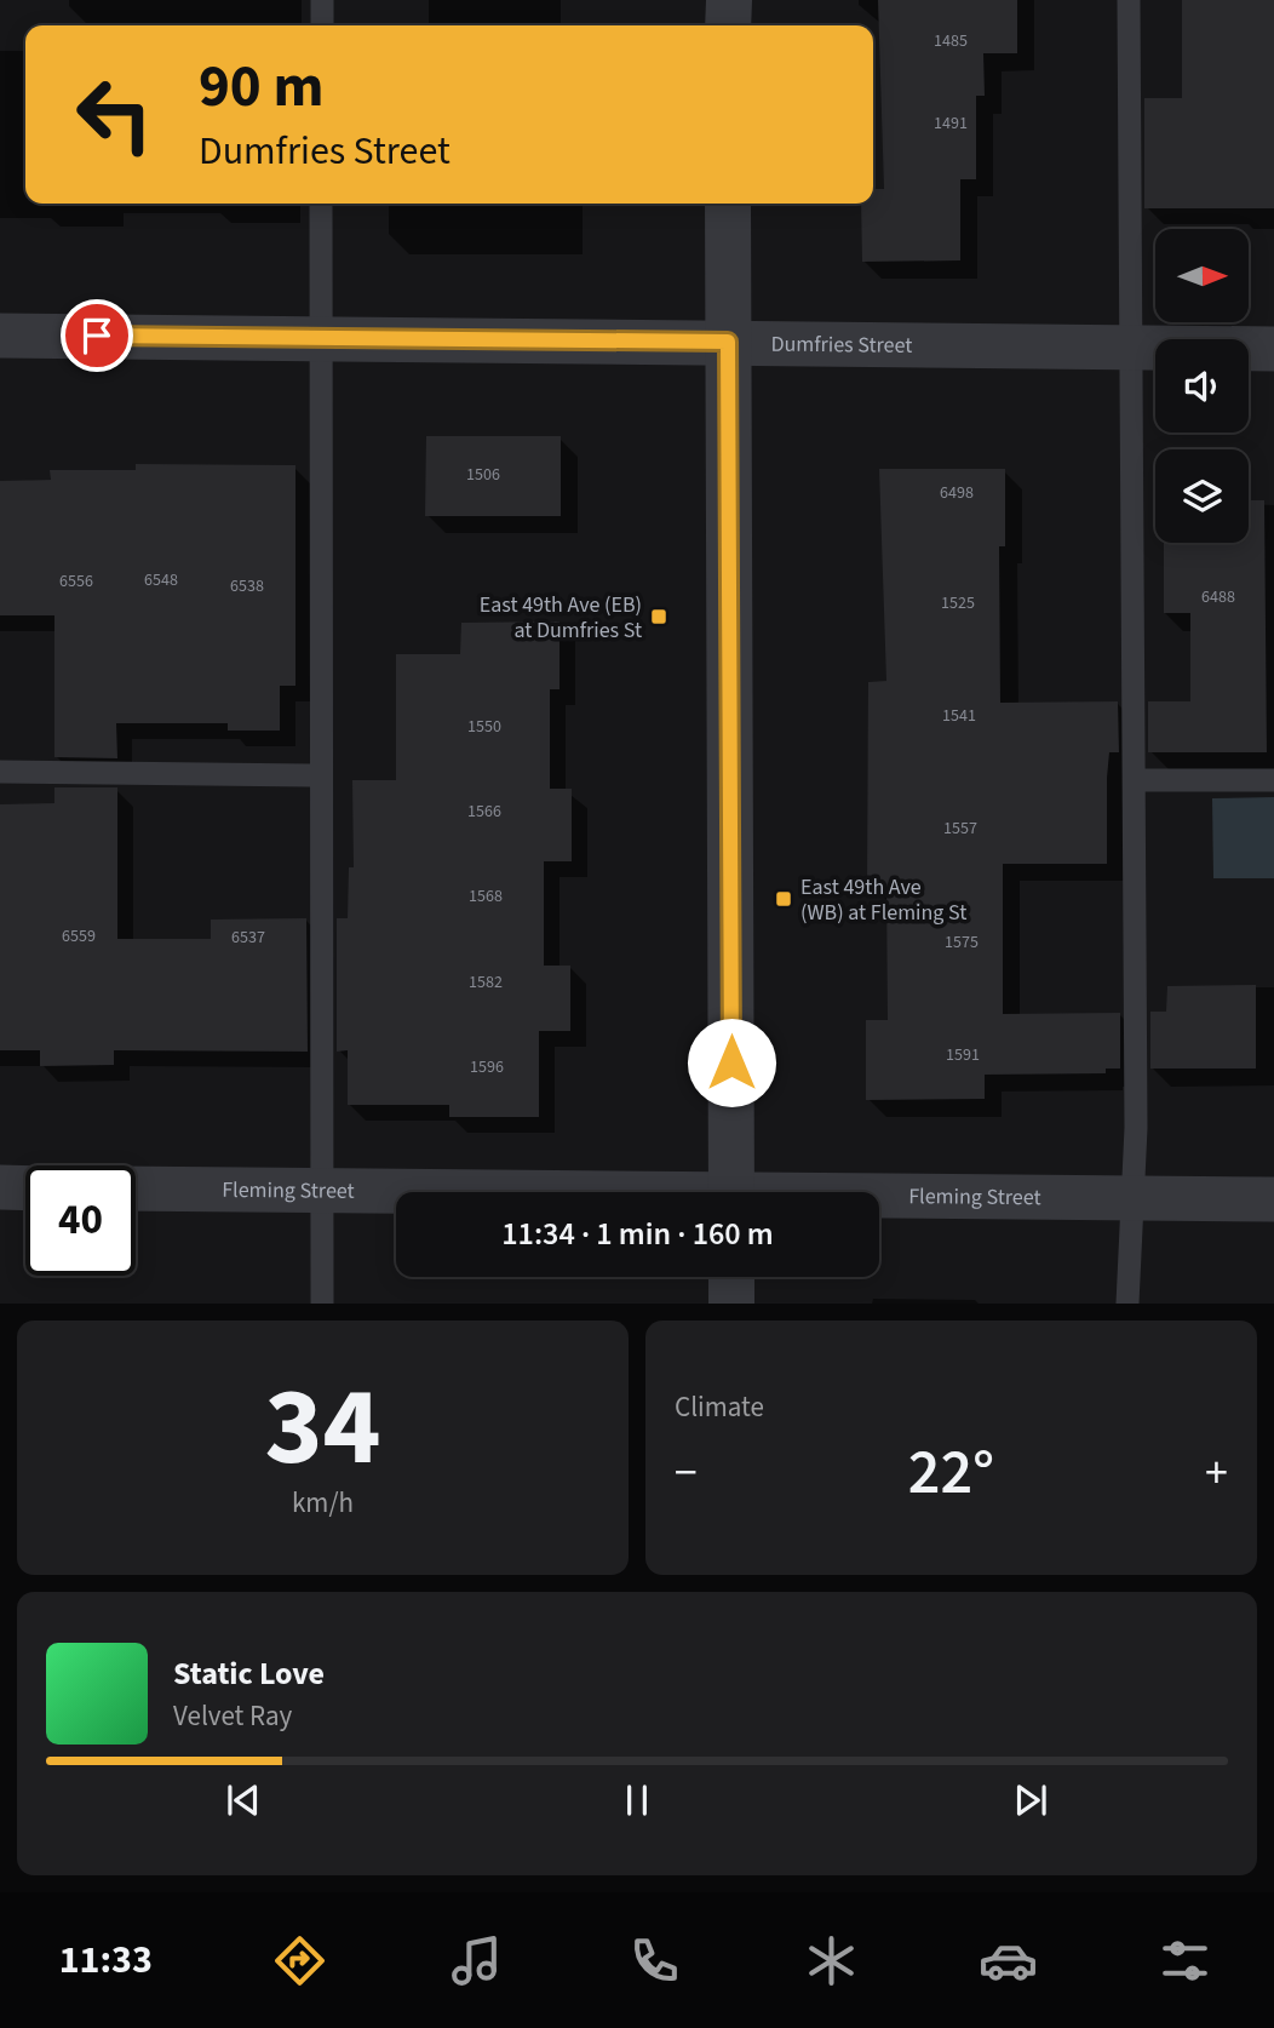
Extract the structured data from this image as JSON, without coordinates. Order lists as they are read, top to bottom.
{
  "streets": {
    "street": ["Dumfries Street", "Fleming Street"]
  },
  "places": {
    "transit": ["East 49th Ave (EB) at Dumfries St", "East 49th Ave (WB) at Fleming St"]
  },
  "house_numbers": [
    "1485",
    "1491",
    "1506",
    "6498",
    "6548",
    "6556",
    "6538",
    "6488",
    "1525",
    "1541",
    "1550",
    "1566",
    "1557",
    "1568",
    "6559",
    "6537",
    "1575",
    "1582",
    "1591",
    "1596"
  ],
  "north": "right",
  "page": {
    "turn": ["90 m", "Dumfries Street"],
    "limit": "40",
    "trip": "11:34 · 1 min · 160 m",
    "tile": [
      ["34", "km/h"],
      "Climate"
    ],
    "heat": ["−", "22°", "+"],
    "song": ["Static Love", "Velvet Ray"],
    "tabs": "11:33"
  }
}
